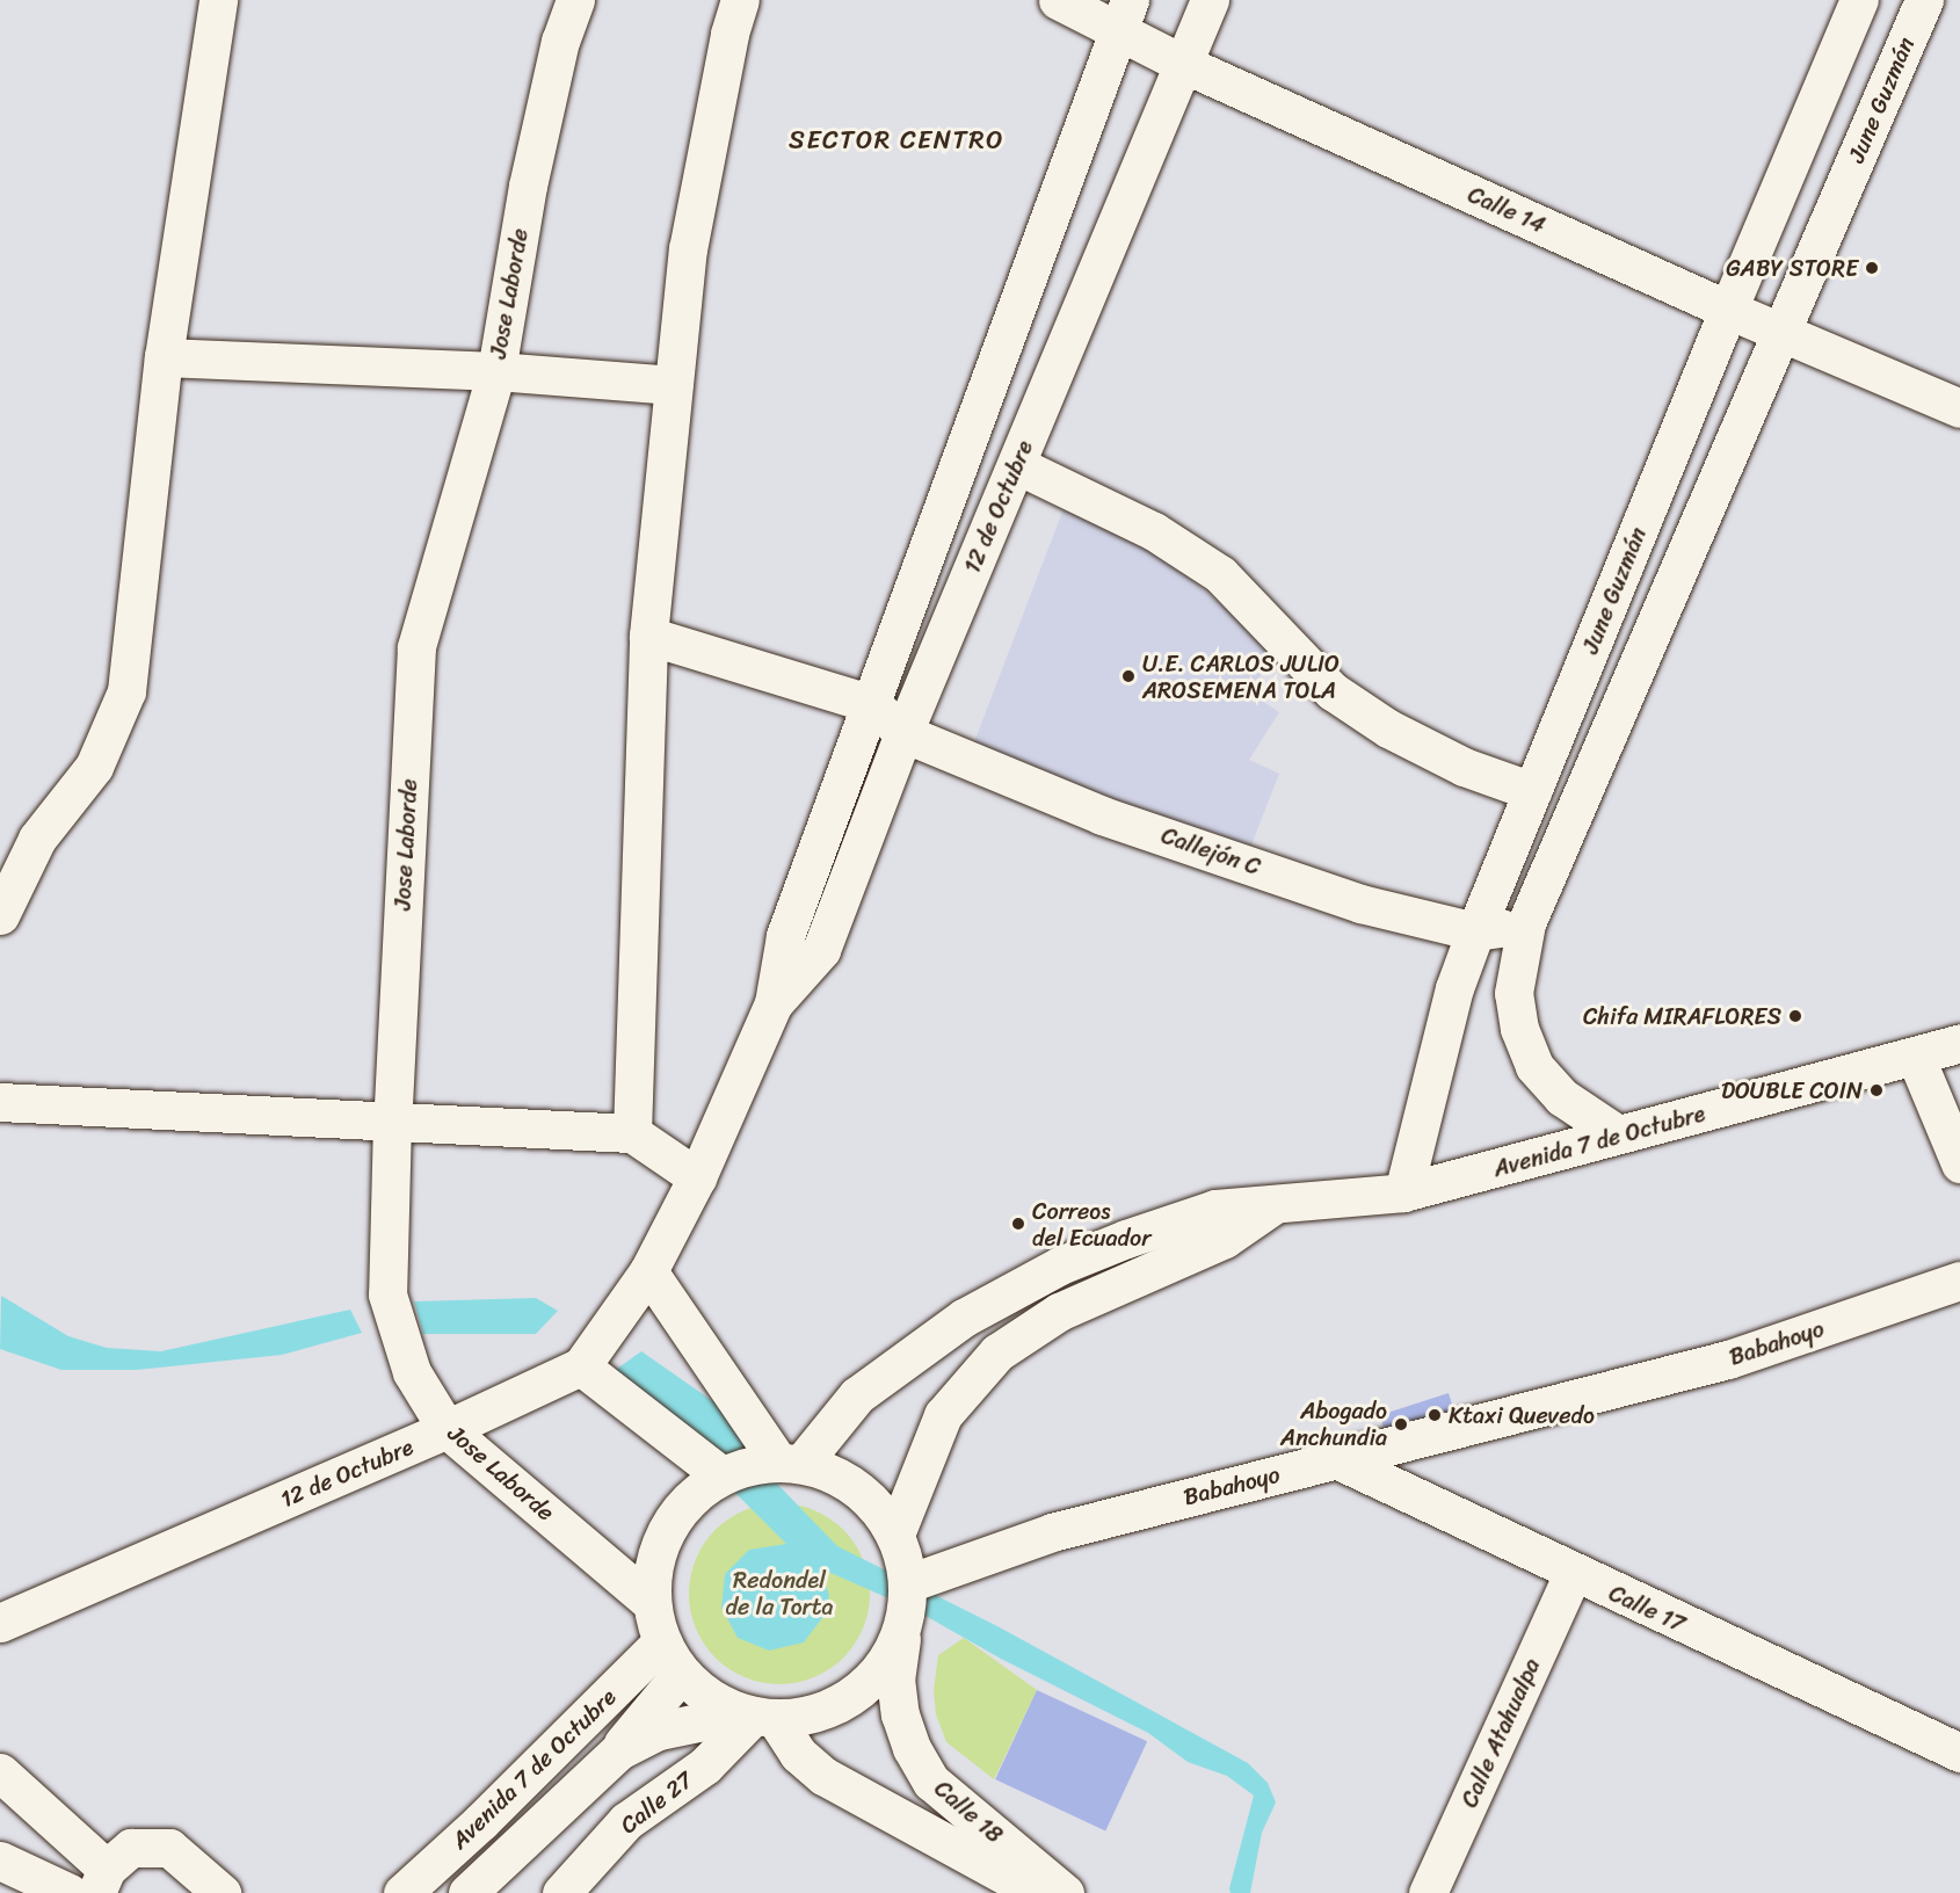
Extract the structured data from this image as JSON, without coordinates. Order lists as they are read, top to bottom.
{
  "streets": {
    "street": [
      "June Guzmán",
      "Calle 14",
      "Jose Laborde",
      "12 de Octubre",
      "Callejón C",
      "Avenida 7 de Octubre",
      "Babahoyo",
      "Calle 17",
      "Calle Atahualpa",
      "Calle 27",
      "Calle 18"
    ]
  },
  "crossings": [
    ["June Guzmán", "Calle 14"],
    ["June Guzmán", "Callejón C"],
    ["June Guzmán", "Avenida 7 de Octubre"],
    ["Calle 14", "12 de Octubre"],
    ["Jose Laborde", "12 de Octubre"],
    ["12 de Octubre", "Callejón C"],
    ["Avenida 7 de Octubre", "Calle 27"],
    ["Avenida 7 de Octubre", "Calle 18"],
    ["Babahoyo", "Calle 17"],
    ["Calle 17", "Calle Atahualpa"],
    ["Calle 27", "Calle 18"]
  ],
  "districts": ["SECTOR CENTRO"],
  "parks": ["Redondel de la Torta"],
  "places": [
    "GABY STORE",
    "U.E. CARLOS JULIO AROSEMENA TOLA",
    "Chifa MIRAFLORES",
    "DOUBLE COIN",
    "Correos del Ecuador",
    "Ktaxi Quevedo",
    "Abogado Anchundia"
  ]
}
